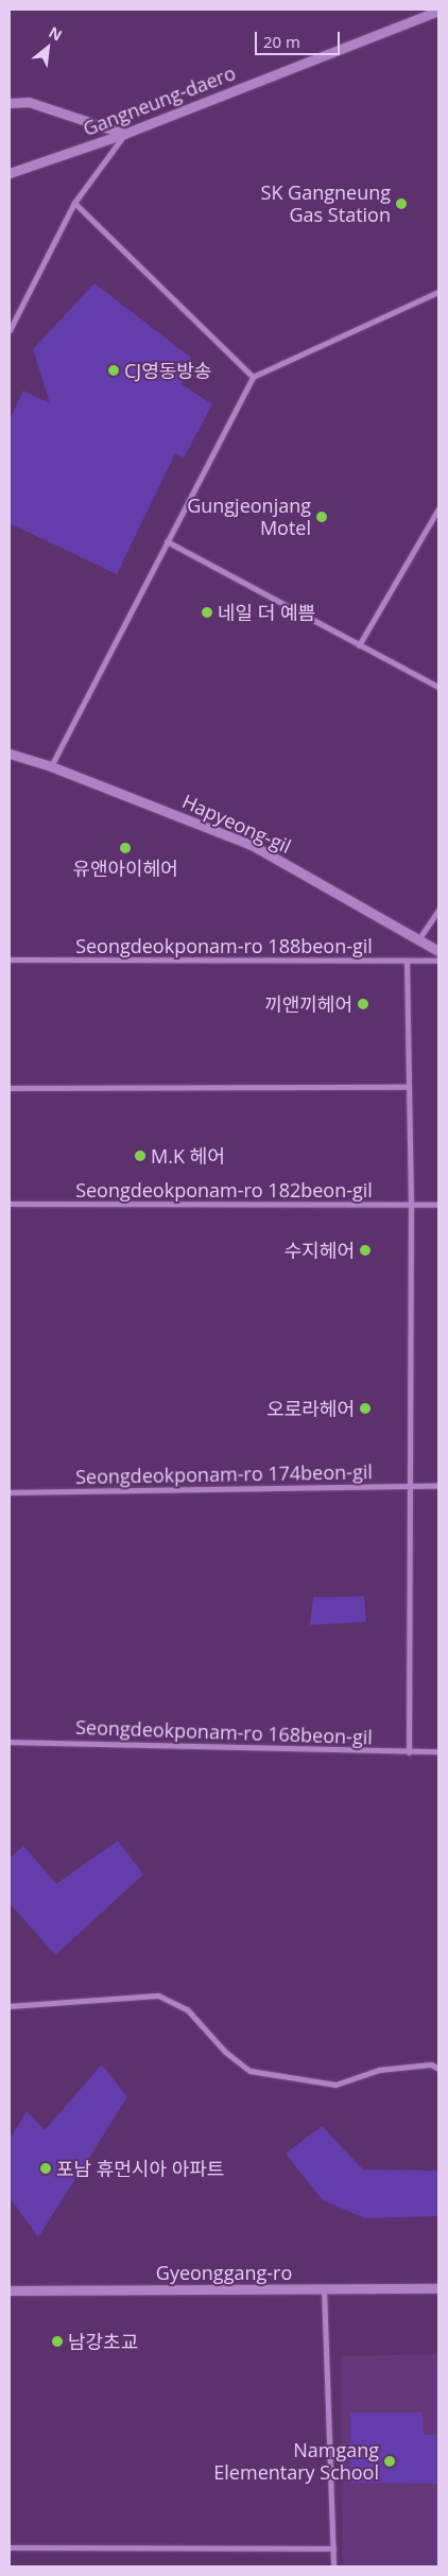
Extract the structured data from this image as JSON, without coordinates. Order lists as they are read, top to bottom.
{
  "streets": {
    "street": [
      "Gangneung-daero",
      "Hapyeong-gil",
      "Seongdeokponam-ro 188beon-gil",
      "Seongdeokponam-ro 182beon-gil",
      "Seongdeokponam-ro 174beon-gil",
      "Seongdeokponam-ro 168beon-gil",
      "Gyeonggang-ro"
    ]
  },
  "places": [
    "SK Gangneung Gas Station",
    "CJ영동방송",
    "Gungjeonjang Motel",
    "네일 더 예쁨",
    "유앤아이헤어",
    "끼앤끼헤어",
    "M.K 헤어",
    "수지헤어",
    "오로라헤어",
    "포남 휴먼시아 아파트",
    "남강초교",
    "Namgang Elementary School"
  ],
  "scale_bar": "20 m",
  "north": "top right"
}
